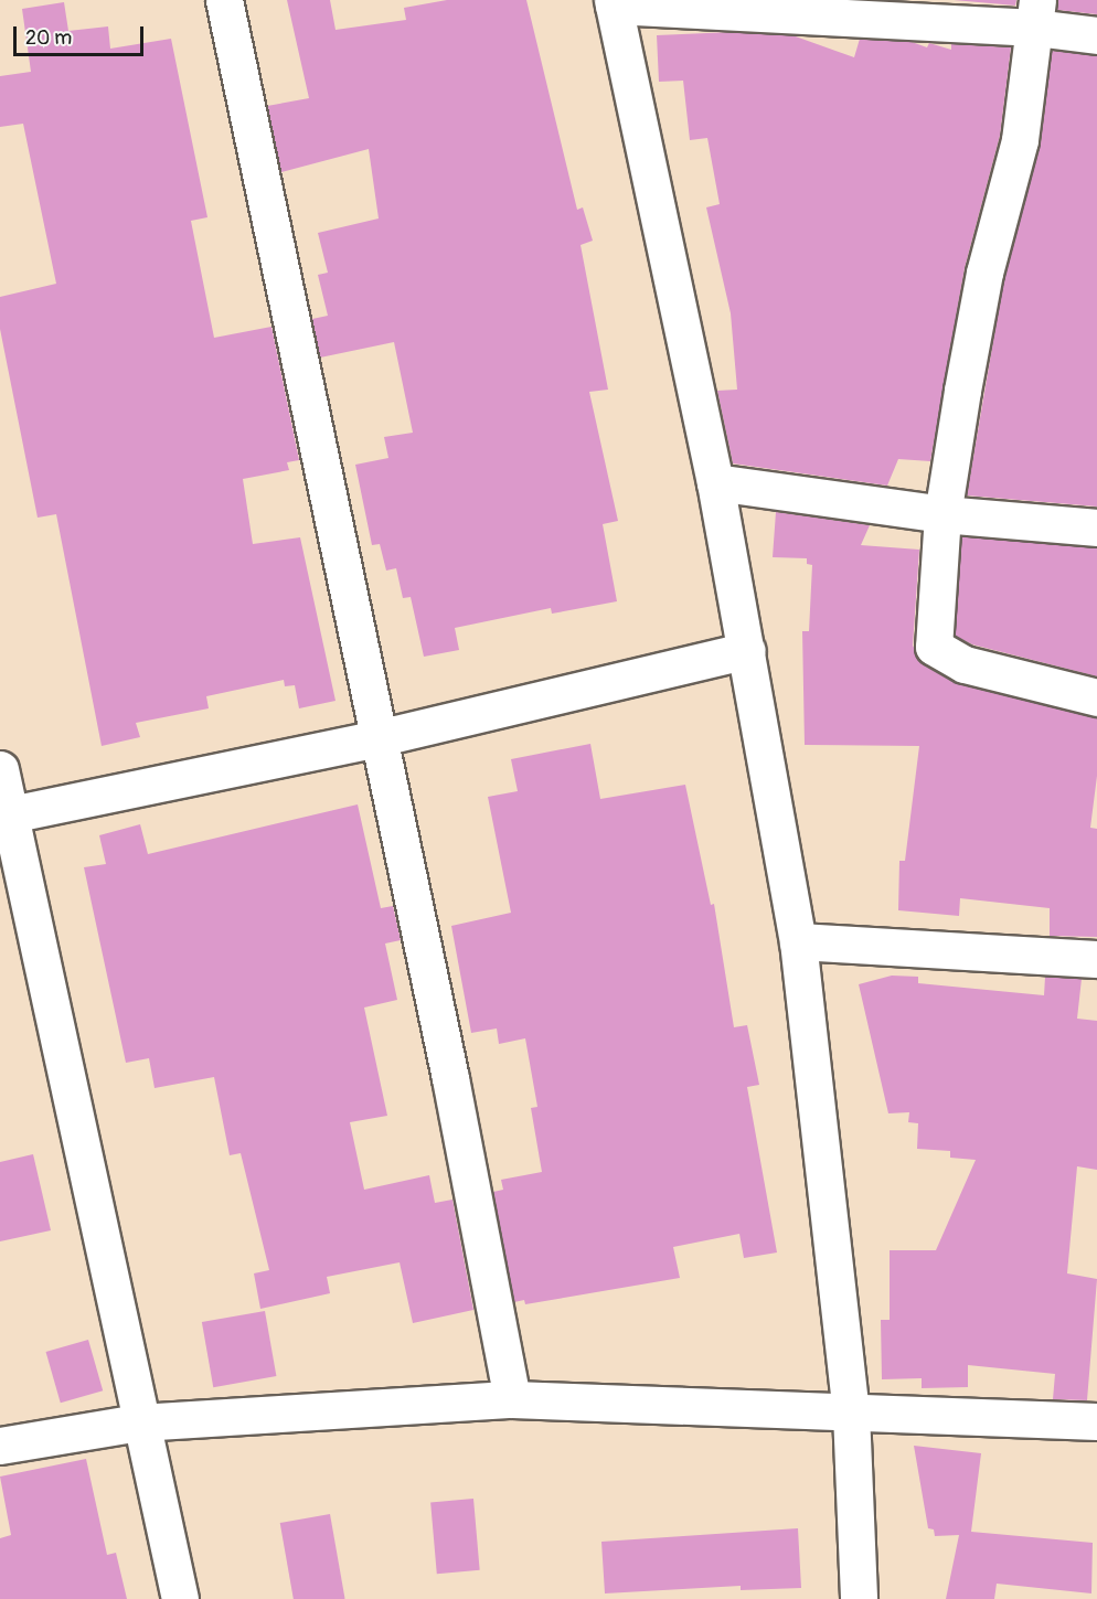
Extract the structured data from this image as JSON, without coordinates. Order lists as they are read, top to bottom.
{
  "scale_bar": "20 m"
}
